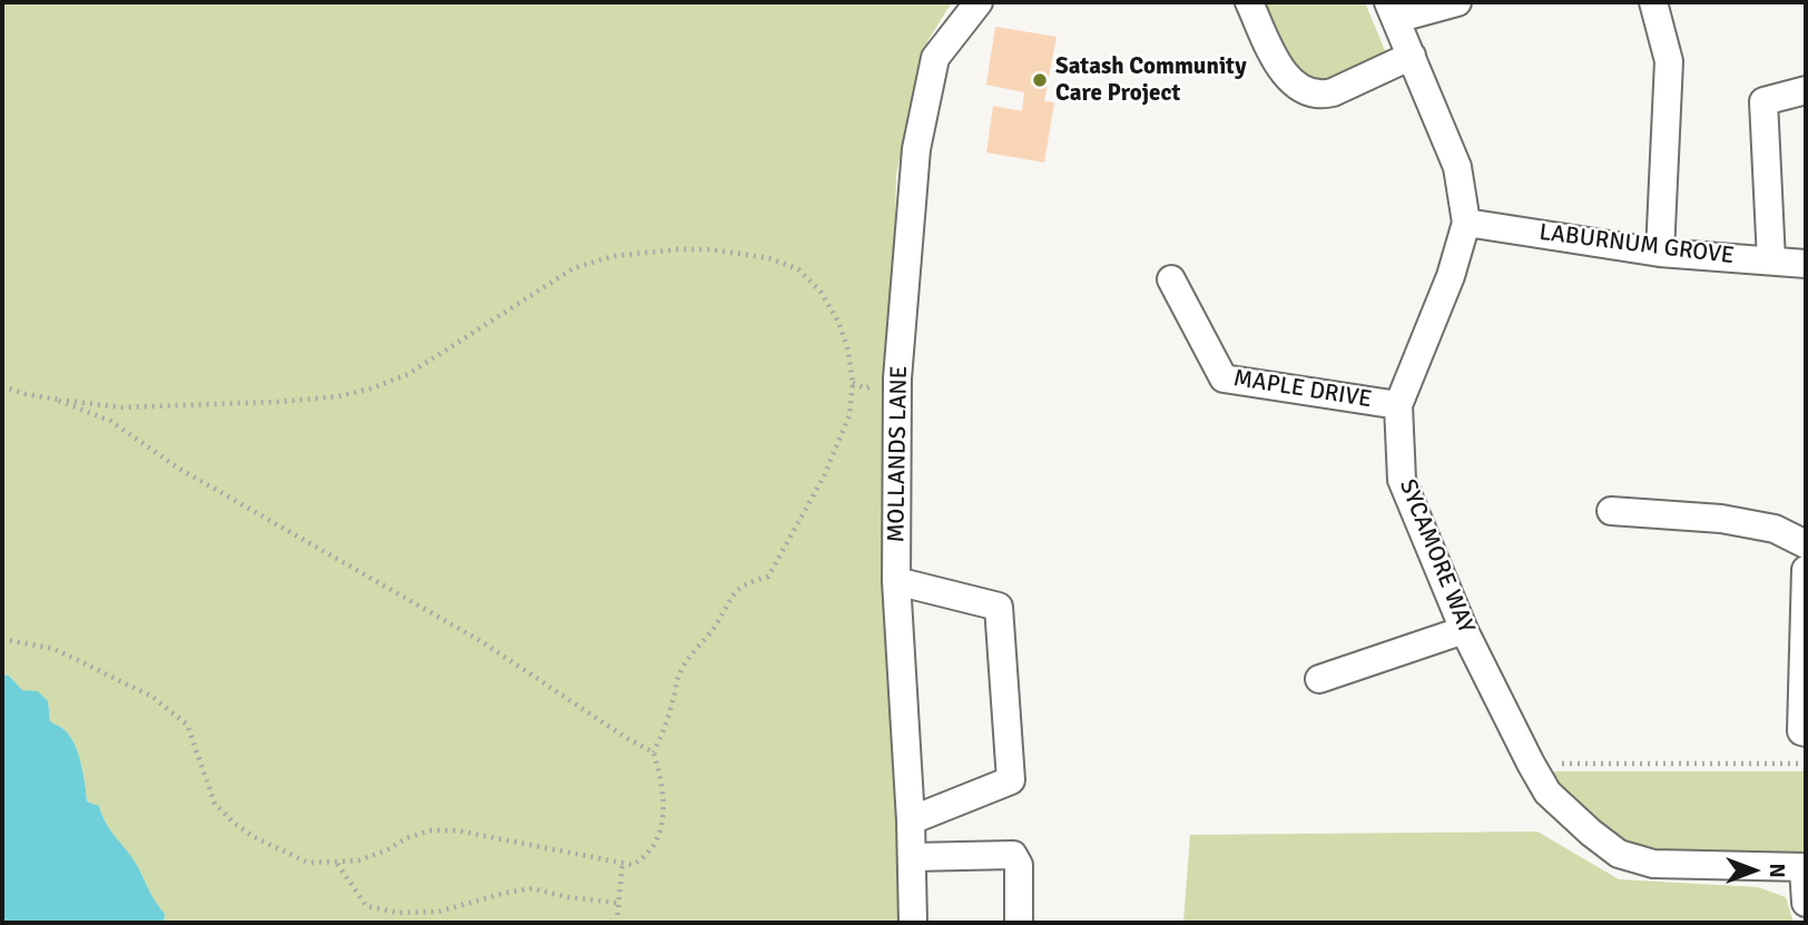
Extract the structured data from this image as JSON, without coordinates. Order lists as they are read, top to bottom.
{
  "streets": {
    "street": [
      "LABURNUM GROVE",
      "MAPLE DRIVE",
      "MOLLANDS LANE",
      "SYCAMORE WAY"
    ]
  },
  "crossings": [
    ["LABURNUM GROVE", "SYCAMORE WAY"],
    ["MAPLE DRIVE", "SYCAMORE WAY"]
  ],
  "places": ["Satash Community Care Project"],
  "north": "right"
}
